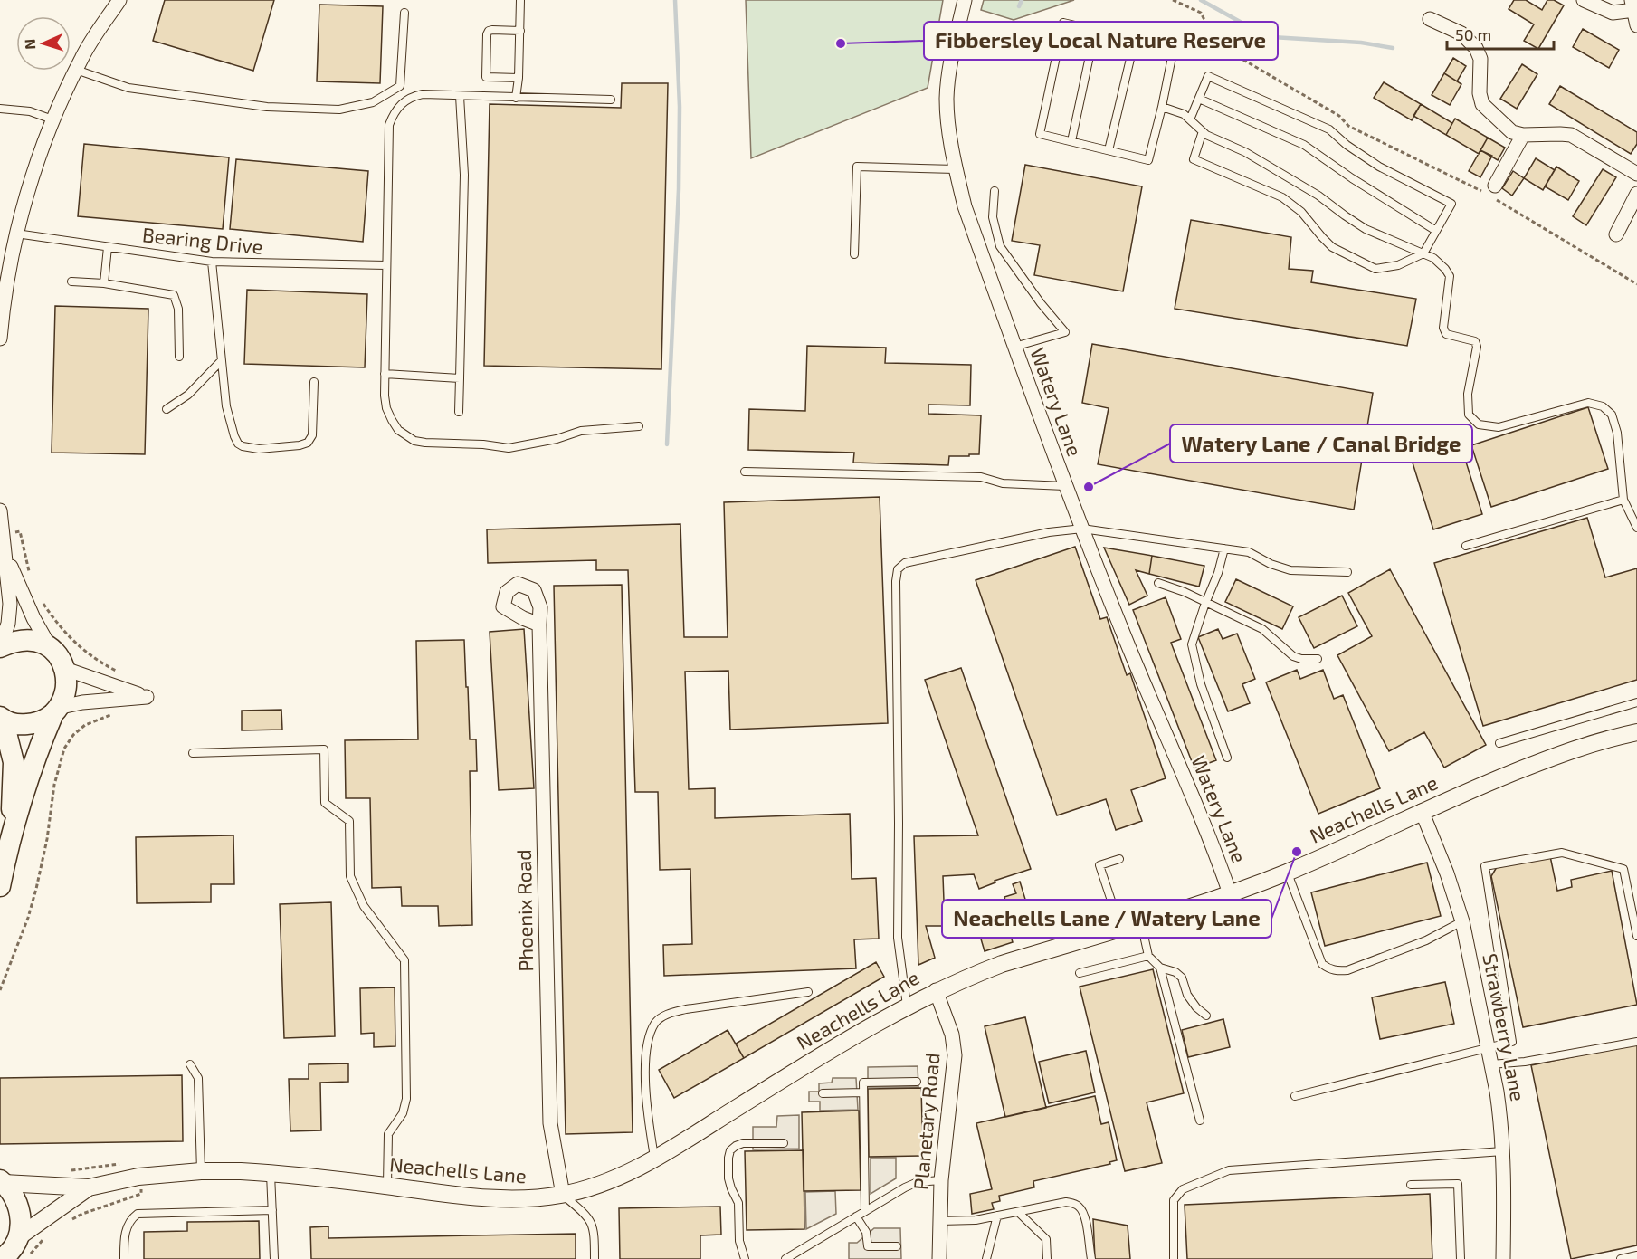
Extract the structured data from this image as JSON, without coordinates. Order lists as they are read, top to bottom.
{
  "streets": {
    "street": [
      "Watery Lane",
      "Neachells Lane",
      "Phoenix Road",
      "Strawberry Lane",
      "Planetary Road"
    ],
    "lane": ["Bearing Drive"]
  },
  "crossings": [
    ["Watery Lane", "Neachells Lane"],
    ["Neachells Lane", "Phoenix Road"],
    ["Neachells Lane", "Strawberry Lane"],
    ["Neachells Lane", "Planetary Road"]
  ],
  "places": ["Fibbersley Local Nature Reserve", "Watery Lane / Canal Bridge", "Neachells Lane / Watery Lane"],
  "scale_bar": "50 m",
  "north": "left"
}
